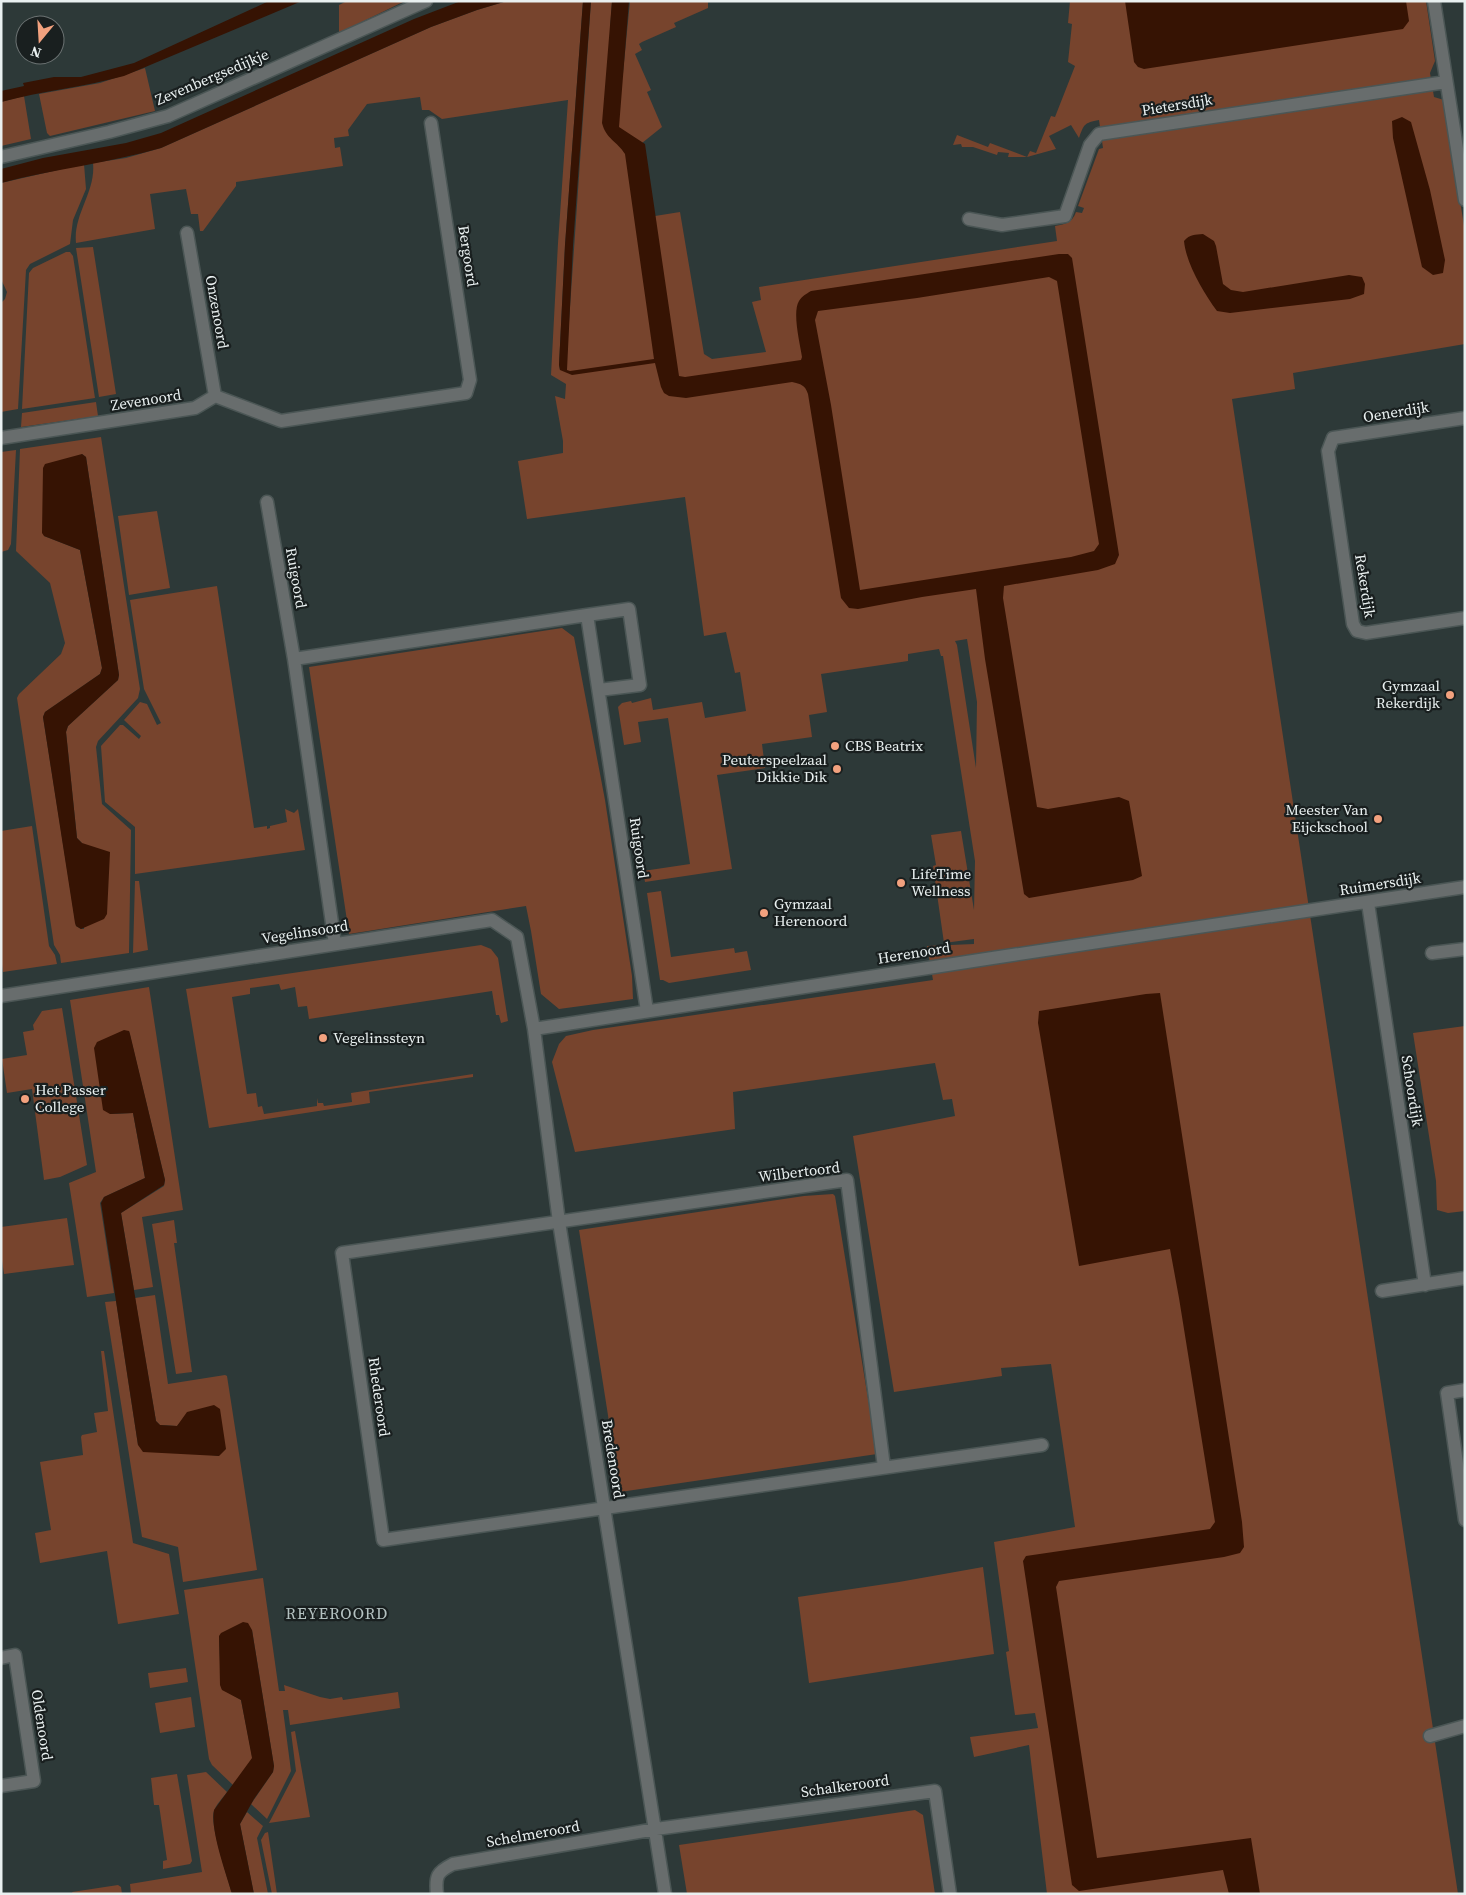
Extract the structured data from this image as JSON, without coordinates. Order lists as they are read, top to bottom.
{
  "streets": {
    "street": [
      "Zevenbergsedijkje",
      "Pietersdijk",
      "Bergoord",
      "Onzenoord",
      "Zevenoord",
      "Oenerdijk",
      "Ruigoord",
      "Rekerdijk",
      "Ruimersdijk",
      "Vegelinsoord",
      "Herenoord",
      "Schoordijk",
      "Wilbertoord",
      "Rhederoord",
      "Bredenoord",
      "Oldenoord",
      "Schalkeroord",
      "Schelmeroord"
    ]
  },
  "crossings": [
    ["Bergoord", "Onzenoord"],
    ["Bergoord", "Zevenoord"],
    ["Onzenoord", "Zevenoord"],
    ["Oenerdijk", "Rekerdijk"],
    ["Ruigoord", "Vegelinsoord"],
    ["Ruigoord", "Herenoord"],
    ["Ruimersdijk", "Herenoord"],
    ["Ruimersdijk", "Schoordijk"],
    ["Vegelinsoord", "Herenoord"],
    ["Vegelinsoord", "Bredenoord"],
    ["Herenoord", "Bredenoord"],
    ["Wilbertoord", "Rhederoord"],
    ["Wilbertoord", "Bredenoord"],
    ["Rhederoord", "Bredenoord"],
    ["Bredenoord", "Schalkeroord"],
    ["Bredenoord", "Schelmeroord"],
    ["Schalkeroord", "Schelmeroord"]
  ],
  "districts": ["REYEROORD"],
  "places": [
    "Gymzaal Rekerdijk",
    "CBS Beatrix",
    "Peuterspeelzaal Dikkie Dik",
    "Meester Van Eijckschool",
    "LifeTime Wellness",
    "Gymzaal Herenoord",
    "Vegelinssteyn",
    "Het Passer College"
  ],
  "north": "bottom"
}
